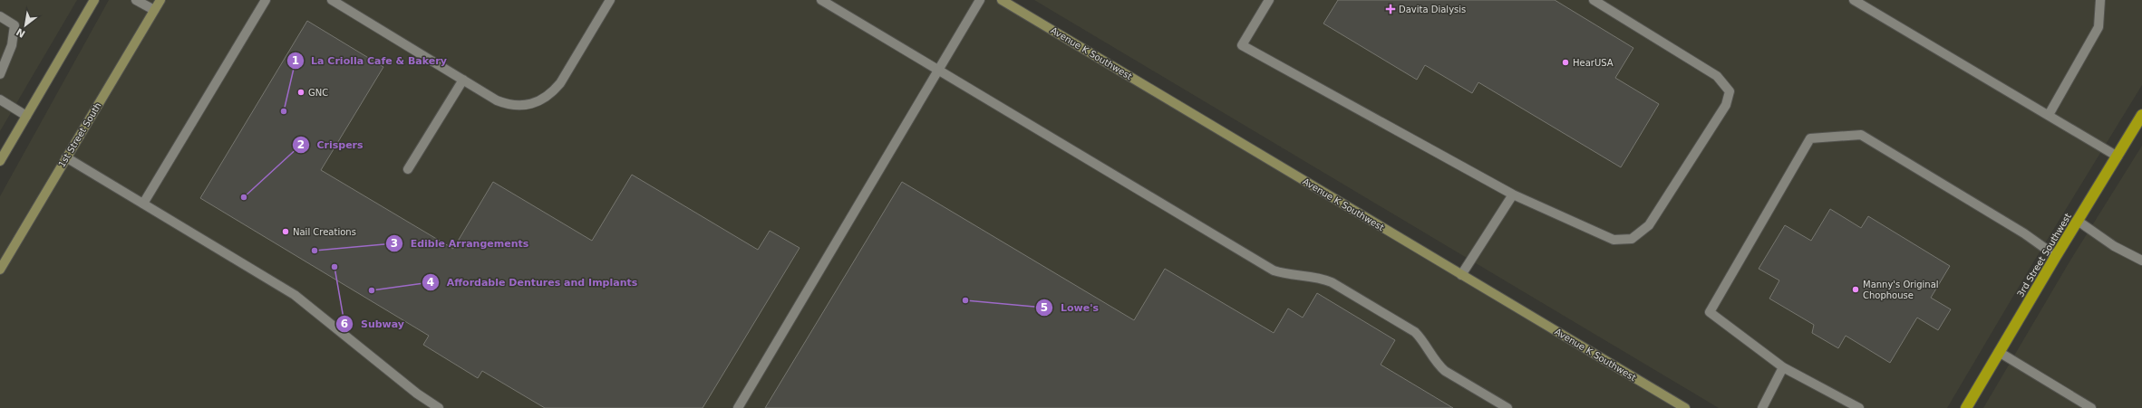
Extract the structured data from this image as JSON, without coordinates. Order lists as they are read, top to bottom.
{
  "streets": {
    "highway": ["3rd Street Southwest"],
    "street": ["Avenue K Southwest", "1st Street South"]
  },
  "places": {
    "health": ["Davita Dialysis"],
    "other": [
      "HearUSA",
      "GNC",
      "La Criolla Cafe & Bakery",
      "Crispers",
      "Nail Creations",
      "Edible Arrangements",
      "Subway",
      "Manny's Original Chophouse",
      "Affordable Dentures and Implants",
      "Lowe's"
    ]
  },
  "north": "bottom left"
}
